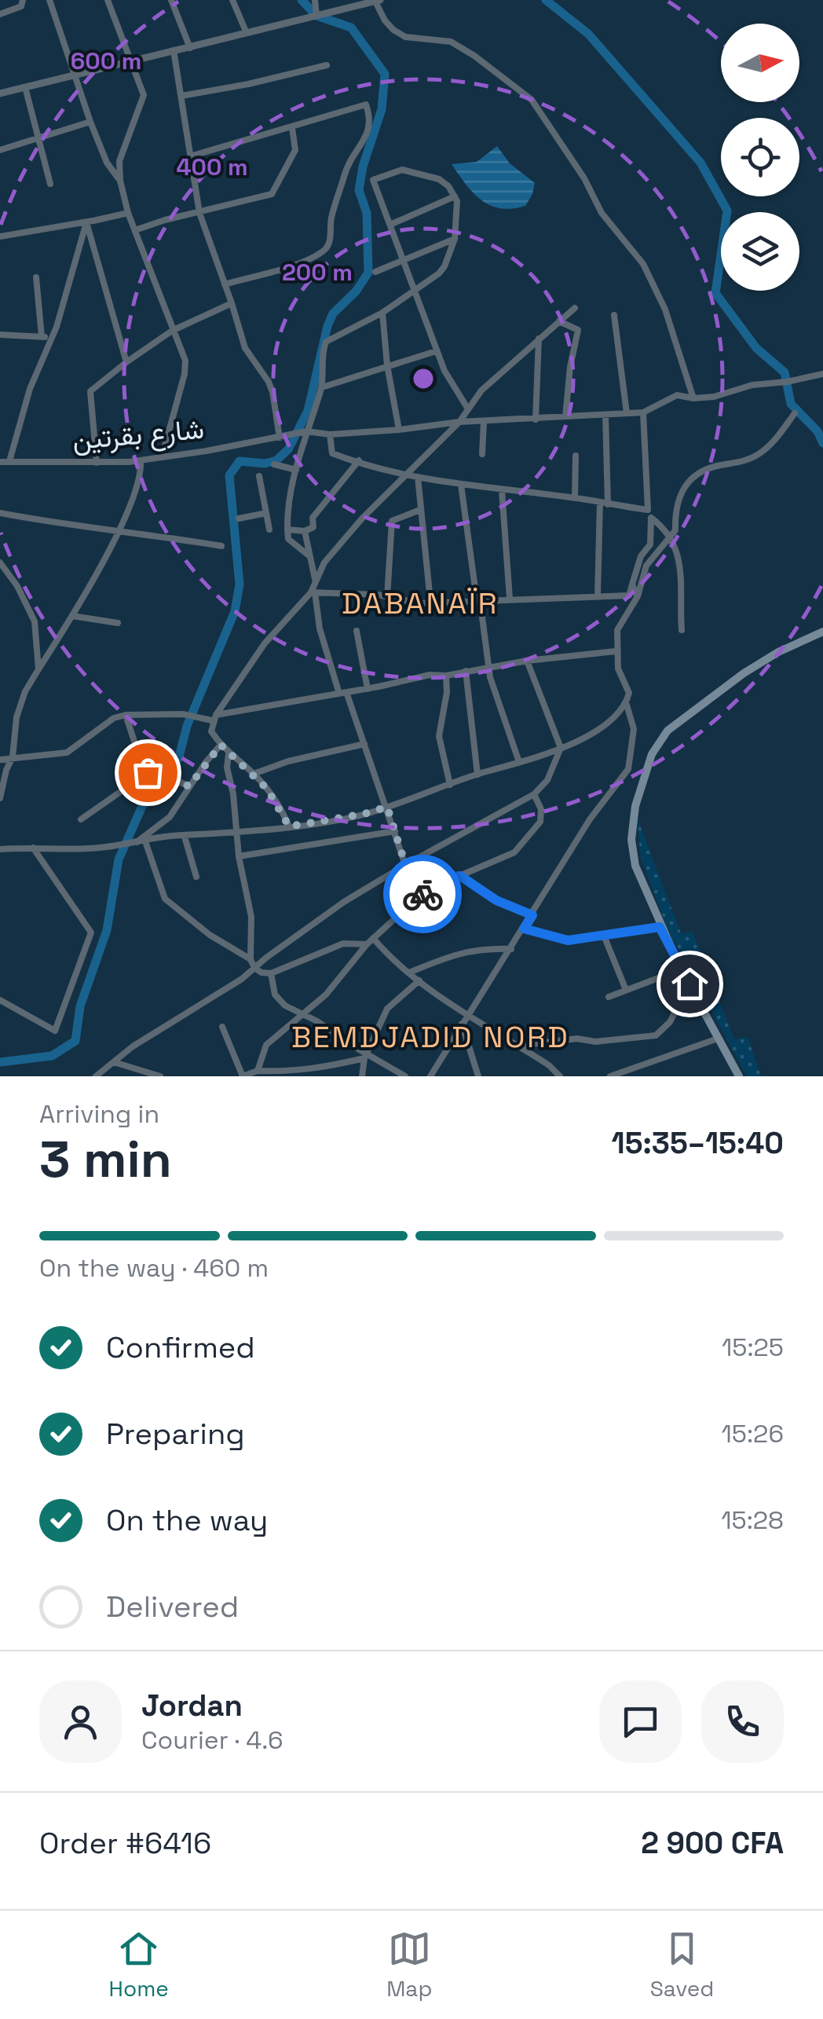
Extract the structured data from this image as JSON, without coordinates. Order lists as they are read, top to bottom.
{
  "streets": {
    "street": ["شارع بقرتين"]
  },
  "districts": ["DABANAÏR", "BEMDJADID NORD"],
  "north": "right",
  "page": {
    "heading": ["3 min", "Arriving in", "15:35–15:40"],
    "panel": [
      "Jordan",
      "Courier · 4.6",
      "Order #6416",
      "2 900 CFA"
    ],
    "bar": "On the way · 460 m",
    "list": [
      ["Confirmed", "15:25"],
      ["Preparing", "15:26"],
      ["On the way", "15:28"],
      "Delivered"
    ],
    "tabs": ["Home", "Map", "Saved"]
  },
  "rings": ["600 m", "400 m", "200 m"]
}
